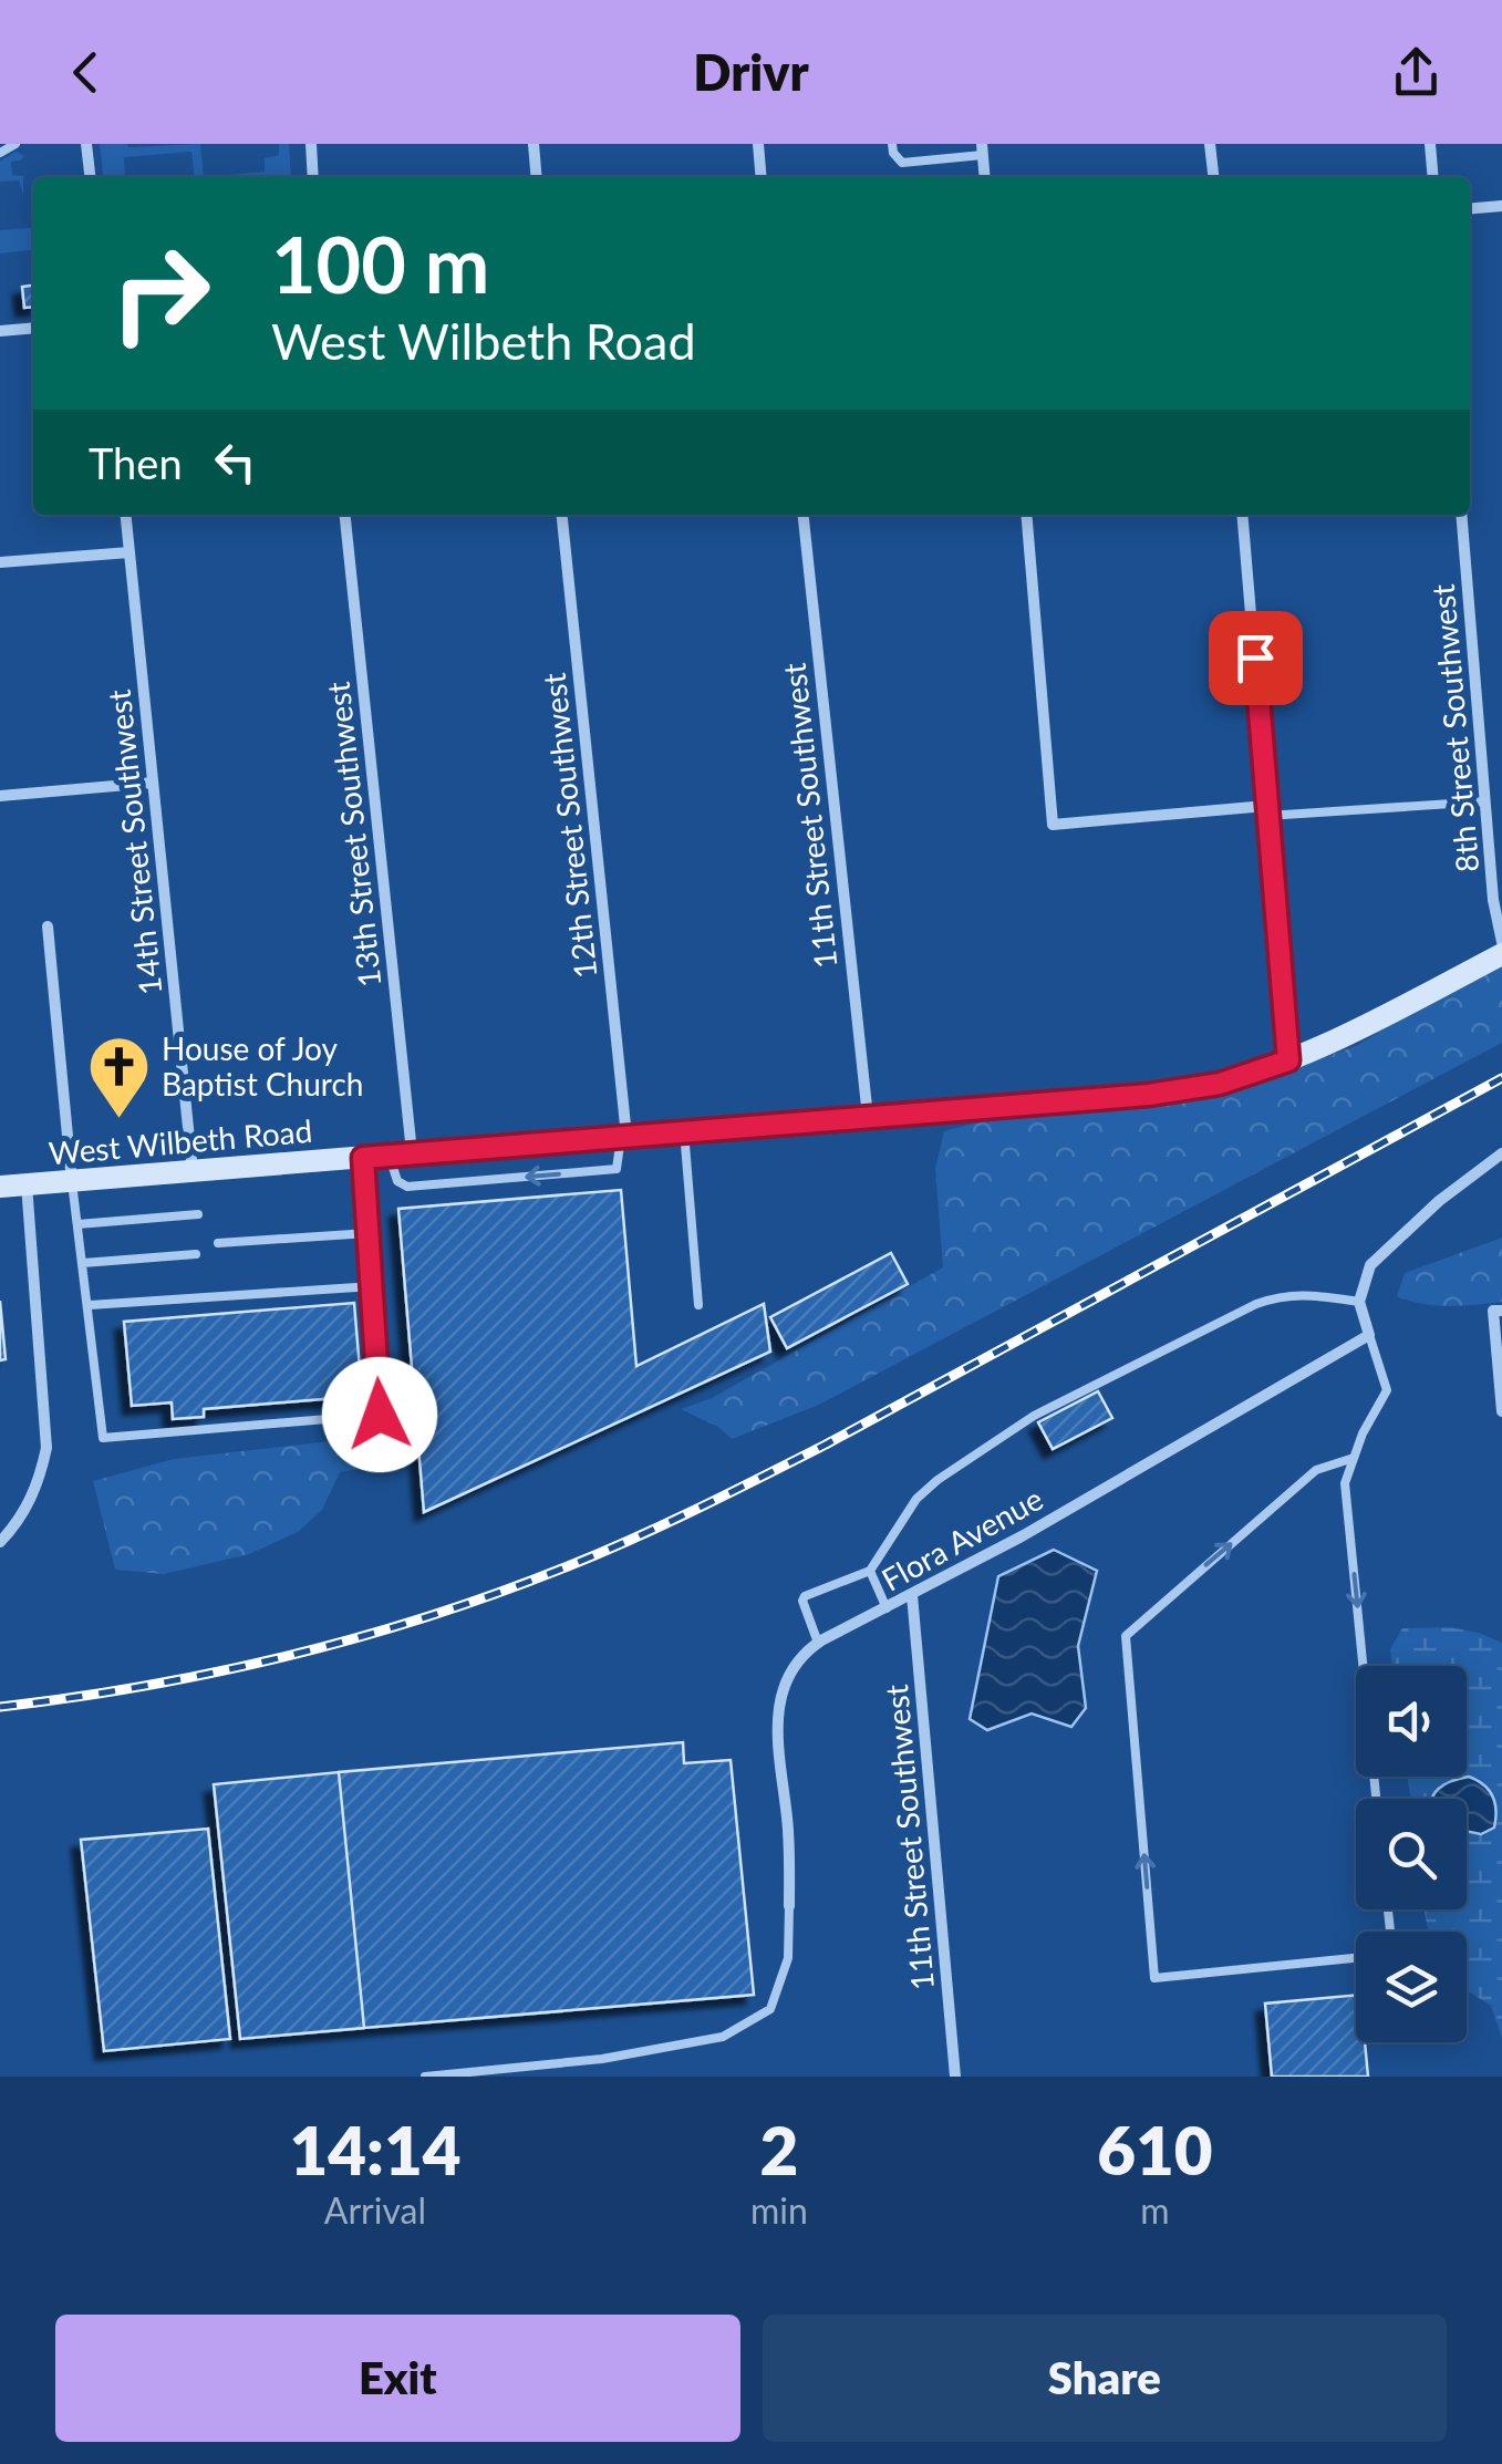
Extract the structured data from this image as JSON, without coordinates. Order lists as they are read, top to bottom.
{
  "streets": {
    "main road": ["West Wilbeth Road"],
    "street": [
      "8th Street Southwest",
      "11th Street Southwest",
      "12th Street Southwest",
      "13th Street Southwest",
      "14th Street Southwest",
      "Flora Avenue"
    ]
  },
  "crossings": [
    ["11th Street Southwest", "West Wilbeth Road"],
    ["11th Street Southwest", "Flora Avenue"],
    ["12th Street Southwest", "West Wilbeth Road"],
    ["13th Street Southwest", "West Wilbeth Road"],
    ["14th Street Southwest", "West Wilbeth Road"]
  ],
  "places": {
    "church": ["House of Joy Baptist Church"]
  },
  "page": {
    "header": "Drivr",
    "turn": ["100 m", "West Wilbeth Road"],
    "then": "Then",
    "eta": [
      "14:14",
      "Arrival",
      "2",
      "min",
      "610",
      "m"
    ],
    "buttons": ["Exit", "Share"]
  }
}
